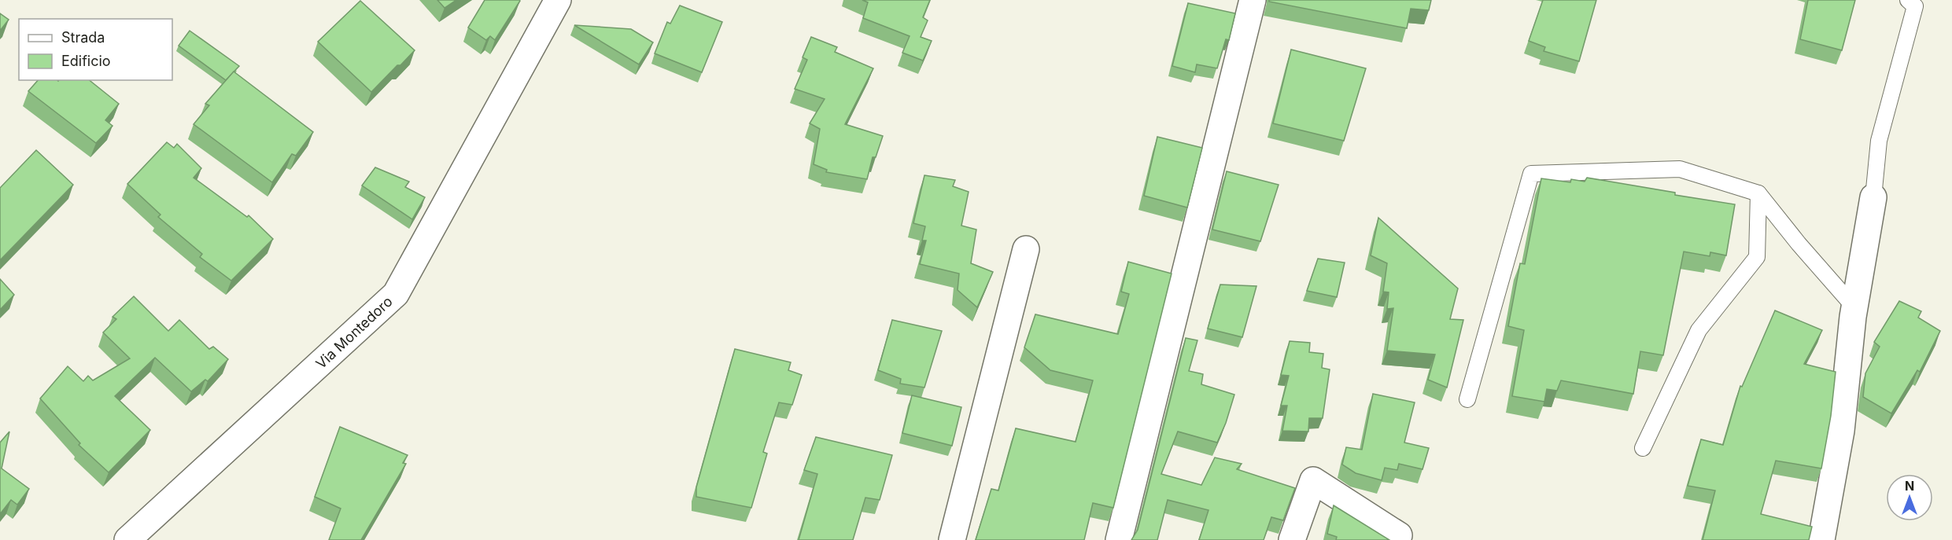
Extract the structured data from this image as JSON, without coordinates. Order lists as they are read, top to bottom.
{
  "streets": {
    "street": ["Via Montedoro"]
  },
  "legend": ["Strada", "Edificio"],
  "north": "top"
}
